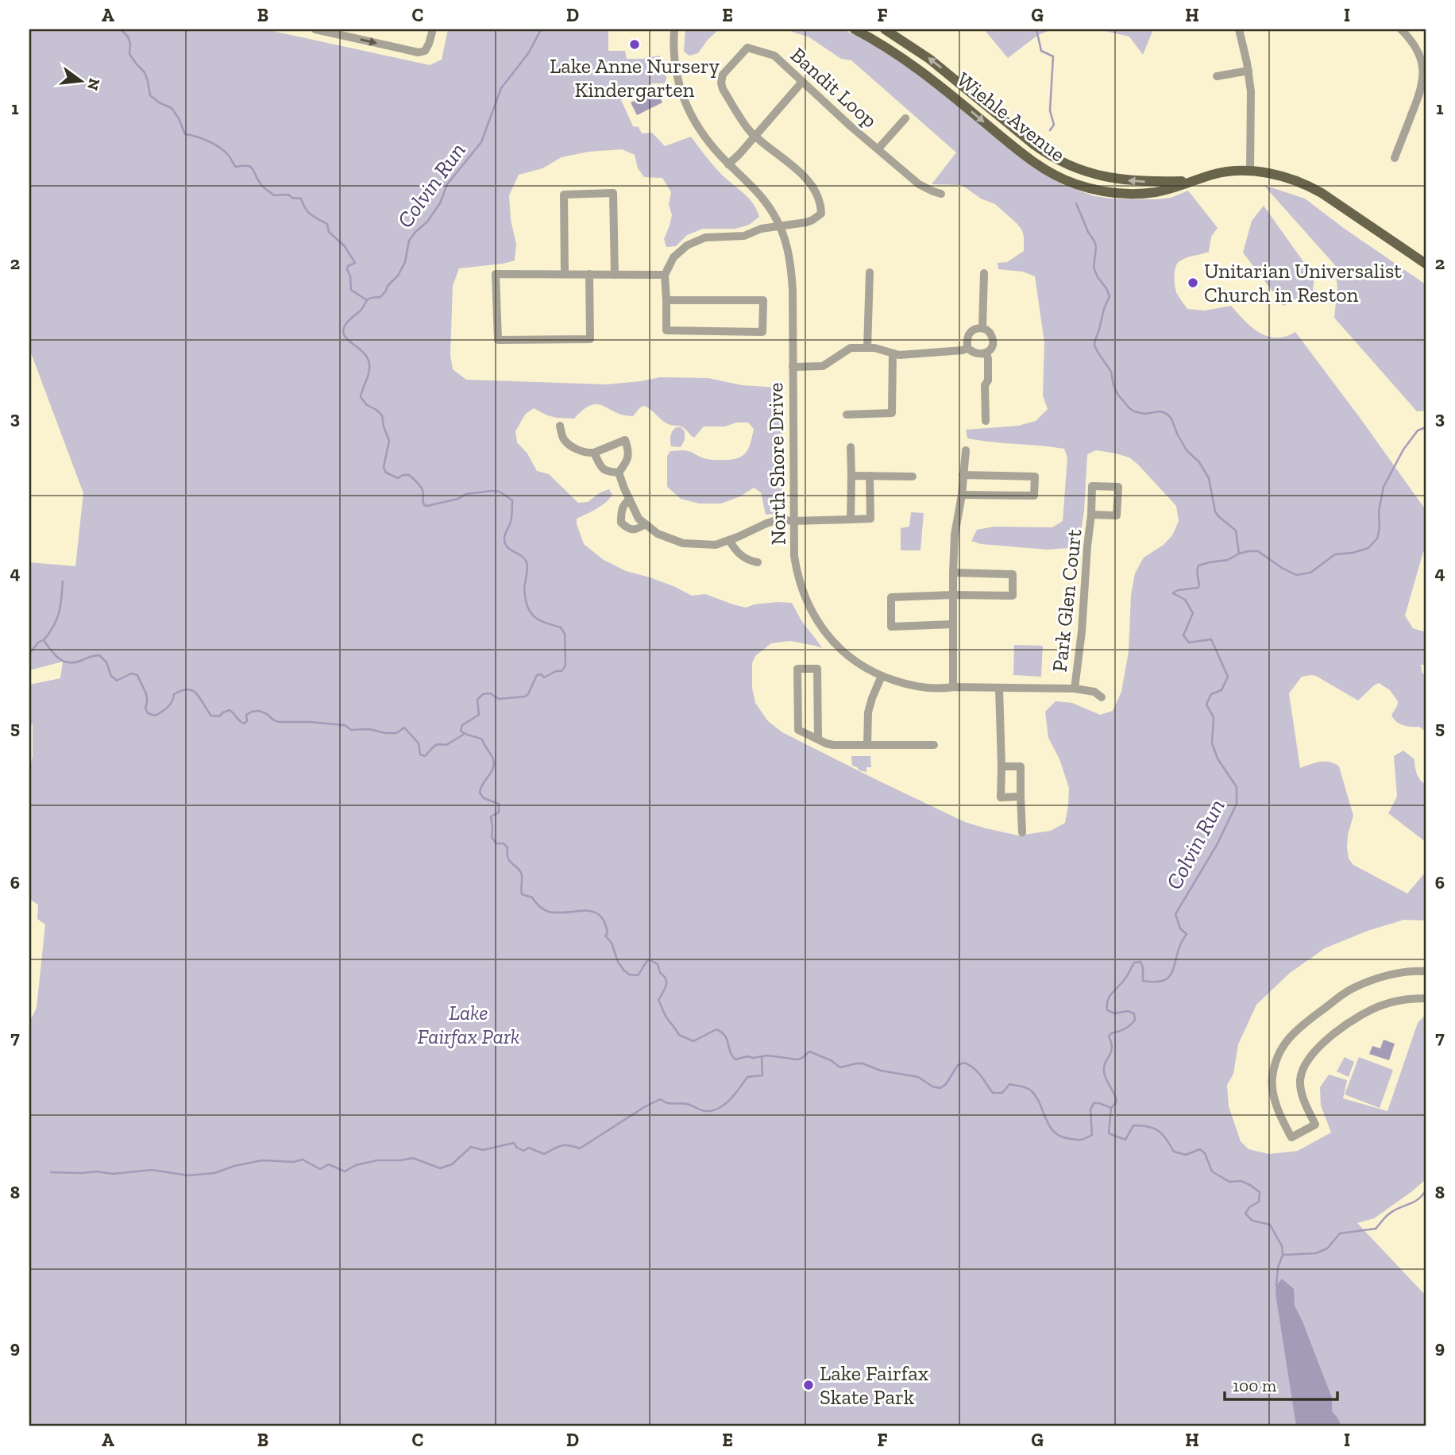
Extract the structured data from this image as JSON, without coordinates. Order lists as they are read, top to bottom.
{
  "streets": {
    "main road": ["Wiehle Avenue"],
    "street": ["Bandit Loop", "North Shore Drive", "Park Glen Court"]
  },
  "crossings": [
    ["Bandit Loop", "North Shore Drive"],
    ["North Shore Drive", "Park Glen Court"]
  ],
  "water": ["Colvin Run"],
  "parks": ["Lake Fairfax Park"],
  "places": ["Lake Anne Nursery Kindergarten", "Unitarian Universalist Church in Reston", "Lake Fairfax Skate Park"],
  "scale_bar": "100 m",
  "north": "right",
  "grid": {
    "columns": [
      "A",
      "B",
      "C",
      "D",
      "E",
      "F",
      "G",
      "H",
      "I"
    ],
    "rows": [
      "1",
      "2",
      "3",
      "4",
      "5",
      "6",
      "7",
      "8",
      "9"
    ]
  }
}
